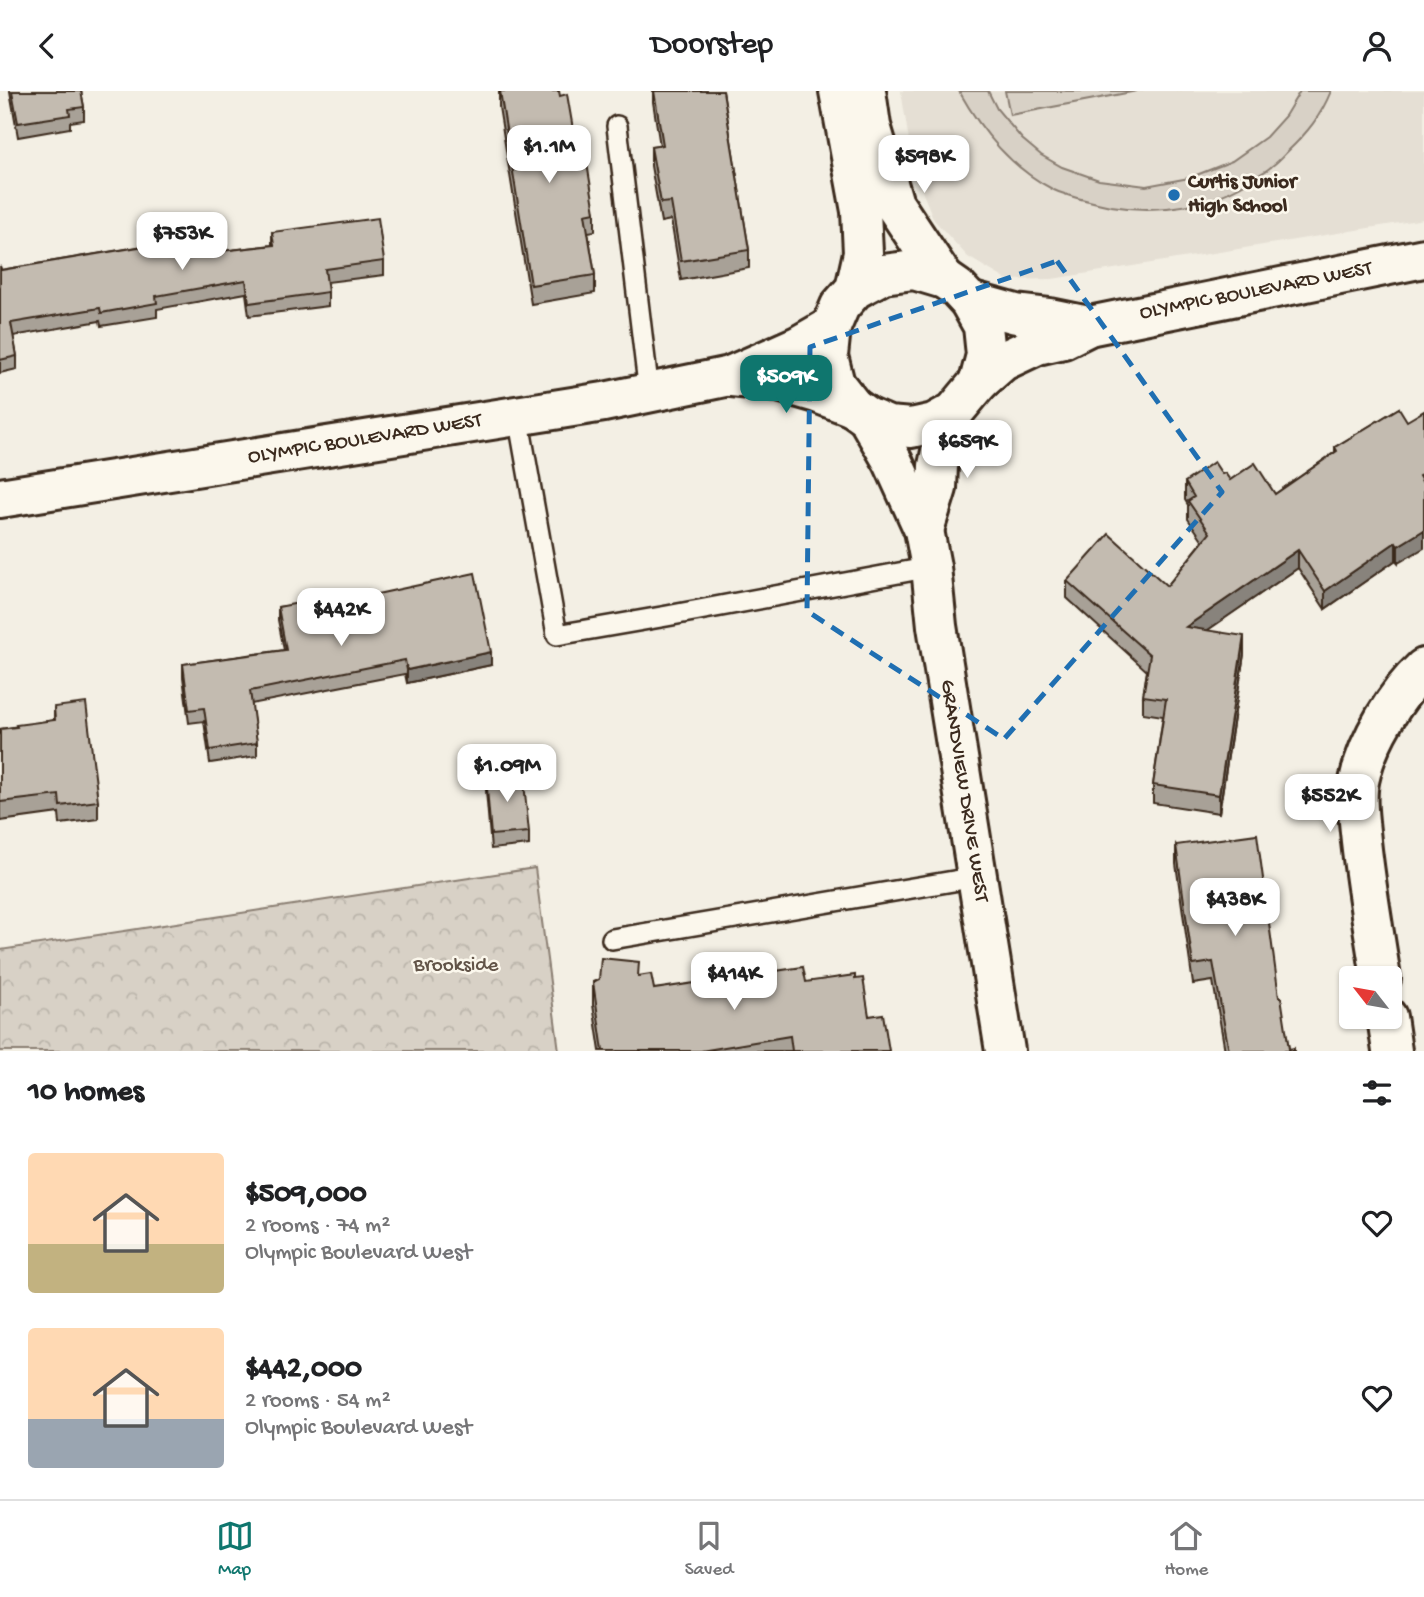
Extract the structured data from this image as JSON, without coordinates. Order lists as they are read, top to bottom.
{
  "streets": {
    "street": ["OLYMPIC BOULEVARD WEST", "GRANDVIEW DRIVE WEST"]
  },
  "crossings": [
    ["OLYMPIC BOULEVARD WEST", "GRANDVIEW DRIVE WEST"]
  ],
  "parks": ["Brookside"],
  "places": ["Curtis Junior High School"],
  "north": "top left",
  "page": {
    "header": "Doorstep",
    "price": [
      "$1.1M",
      "$598K",
      "$753K",
      "$509K",
      "$659K",
      "$442K",
      "$1.09M",
      "$552K",
      "$438K",
      "$414K"
    ],
    "heading": "10 homes",
    "list": [
      {
        "name": "$509,000",
        "note": "2 rooms · 74 m² · Olympic Boulevard West"
      },
      {
        "name": "$442,000",
        "note": "2 rooms · 54 m² · Olympic Boulevard West"
      }
    ],
    "tabs": ["Map", "Saved", "Home"]
  }
}
